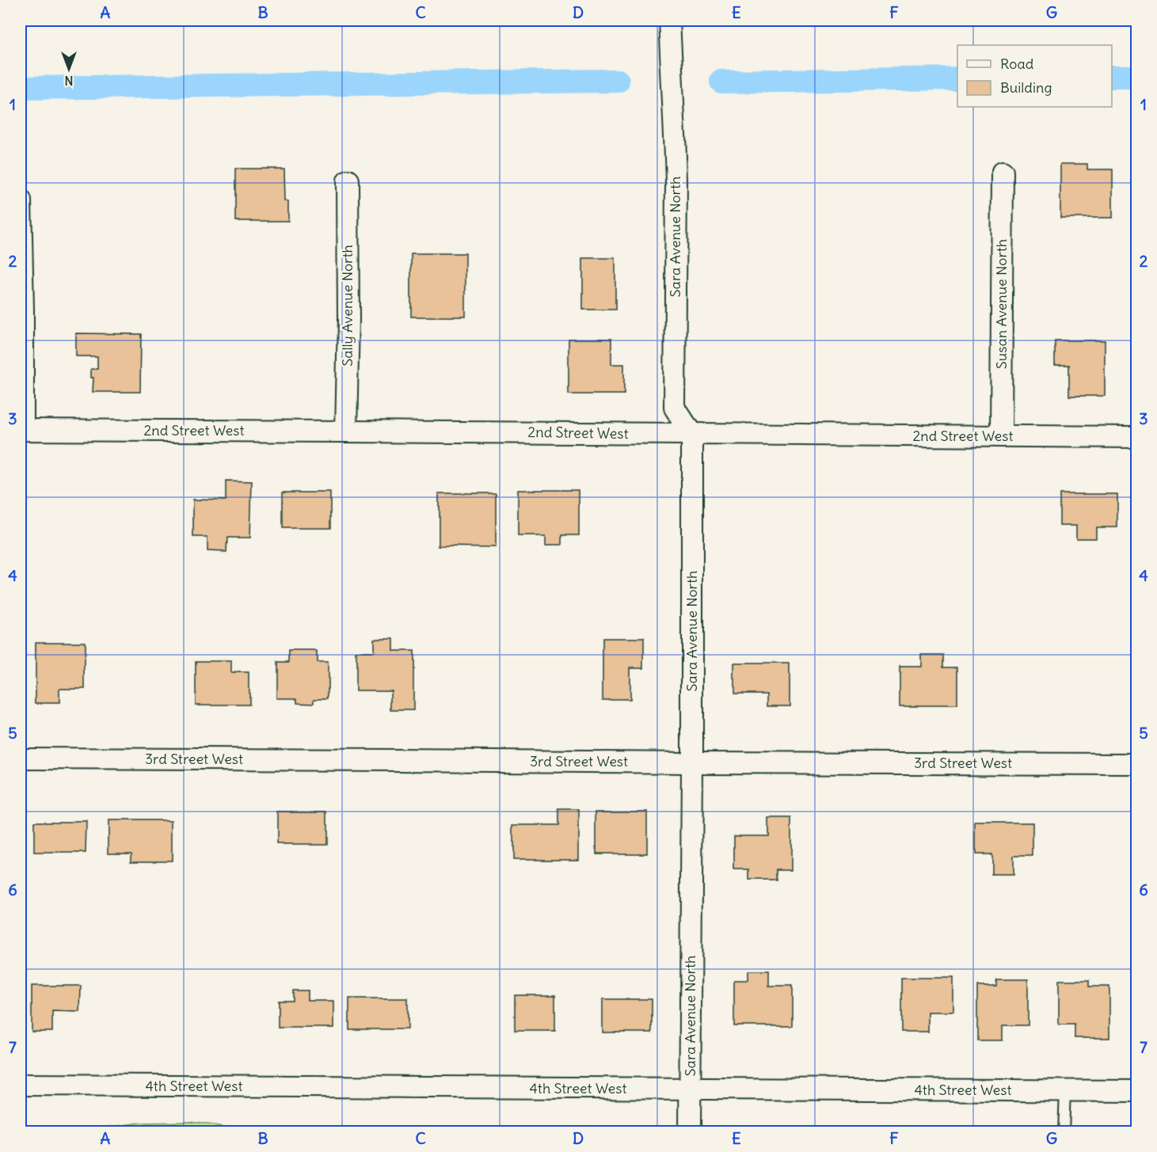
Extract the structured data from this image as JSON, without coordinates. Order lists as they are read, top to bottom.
{
  "streets": {
    "street": [
      "Sara Avenue North",
      "Susan Avenue North",
      "Sally Avenue North",
      "2nd Street West",
      "3rd Street West",
      "4th Street West"
    ]
  },
  "crossings": [
    ["Sara Avenue North", "2nd Street West"],
    ["Sara Avenue North", "3rd Street West"],
    ["Sara Avenue North", "4th Street West"],
    ["Susan Avenue North", "2nd Street West"],
    ["Sally Avenue North", "2nd Street West"]
  ],
  "legend": ["Road", "Building"],
  "north": "bottom",
  "grid": {
    "columns": [
      "A",
      "B",
      "C",
      "D",
      "E",
      "F",
      "G"
    ],
    "rows": [
      "1",
      "2",
      "3",
      "4",
      "5",
      "6",
      "7"
    ]
  }
}
